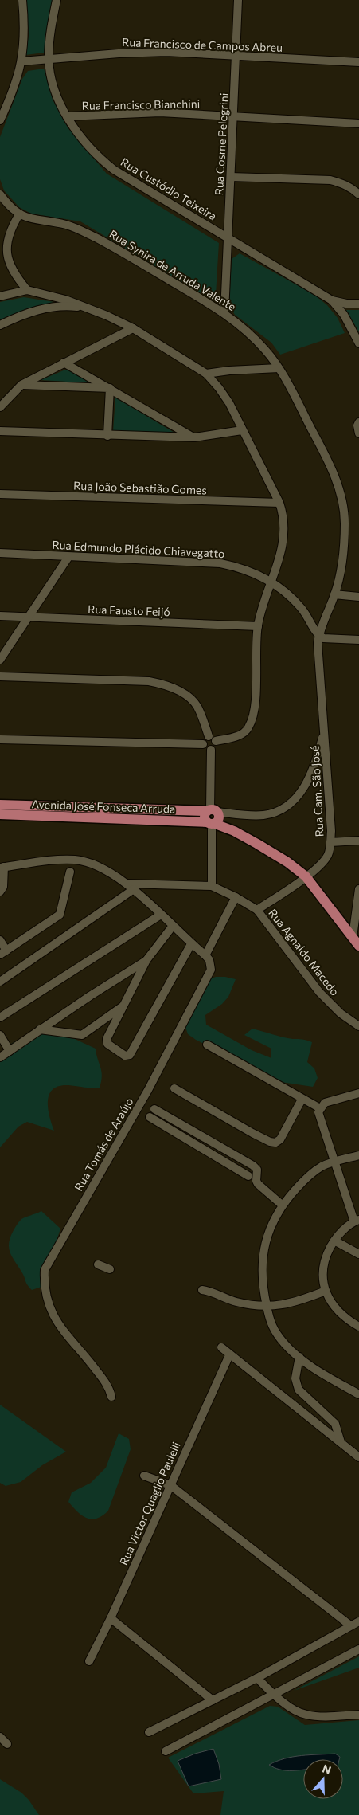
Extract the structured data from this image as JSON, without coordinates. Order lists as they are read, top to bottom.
{
  "streets": {
    "main road": ["Avenida José Fonseca Arruda"],
    "street": [
      "Rua Francisco de Campos Abreu",
      "Rua Francisco Bianchini",
      "Rua Cosme Pelegrini",
      "Rua Custódio Teixeira",
      "Rua Synira de Arruda Valente",
      "Rua João Sebastião Gomes",
      "Rua Edmundo Plácido Chiavegatto",
      "Rua Fausto Feijó",
      "Rua Cam. São José",
      "Rua Agnaldo Macedo",
      "Rua Tomás de Araújo",
      "Rua Victor Quaglio Paulelli"
    ]
  },
  "crossings": [
    ["Rua Francisco de Campos Abreu", "Rua Cosme Pelegrini"],
    ["Rua Francisco de Campos Abreu", "Rua Custódio Teixeira"],
    ["Rua Francisco Bianchini", "Rua Cosme Pelegrini"],
    ["Rua Francisco Bianchini", "Rua Custódio Teixeira"],
    ["Rua Cosme Pelegrini", "Rua Custódio Teixeira"],
    ["Rua Cosme Pelegrini", "Rua Synira de Arruda Valente"],
    ["Rua Synira de Arruda Valente", "Rua Edmundo Plácido Chiavegatto"],
    ["Rua Synira de Arruda Valente", "Rua Cam. São José"],
    ["Rua Edmundo Plácido Chiavegatto", "Rua Cam. São José"],
    ["Rua Cam. São José", "Rua Agnaldo Macedo"]
  ],
  "north": "top"
}
